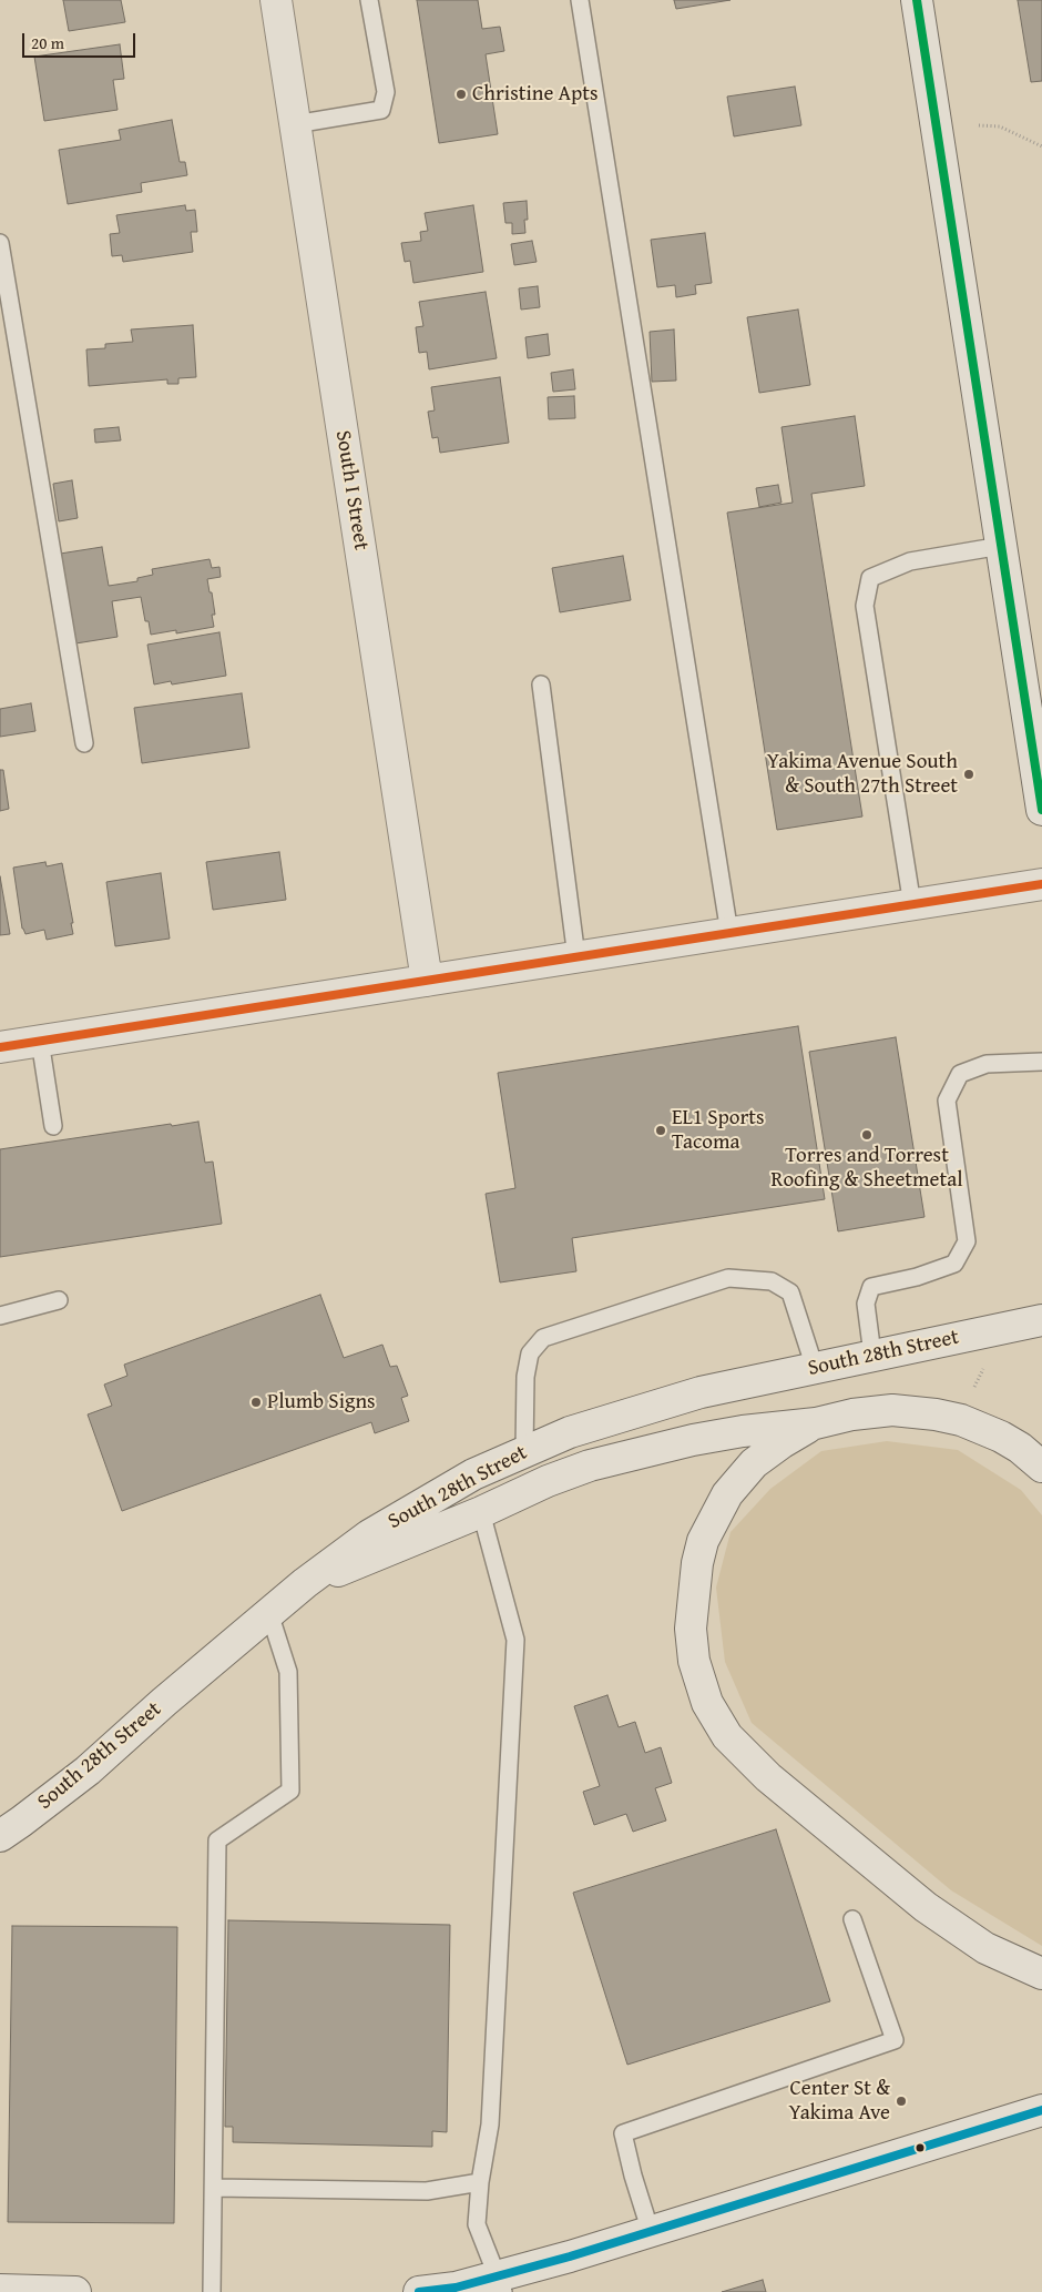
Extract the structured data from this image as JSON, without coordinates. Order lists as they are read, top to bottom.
{
  "streets": {
    "street": ["South I Street", "South 28th Street"]
  },
  "places": [
    "Christine Apts",
    "Yakima Avenue South & South 27th Street",
    "EL1 Sports Tacoma",
    "Torres and Torrest Roofing & Sheetmetal",
    "Plumb Signs",
    "Center St & Yakima Ave"
  ],
  "scale_bar": "20 m"
}
